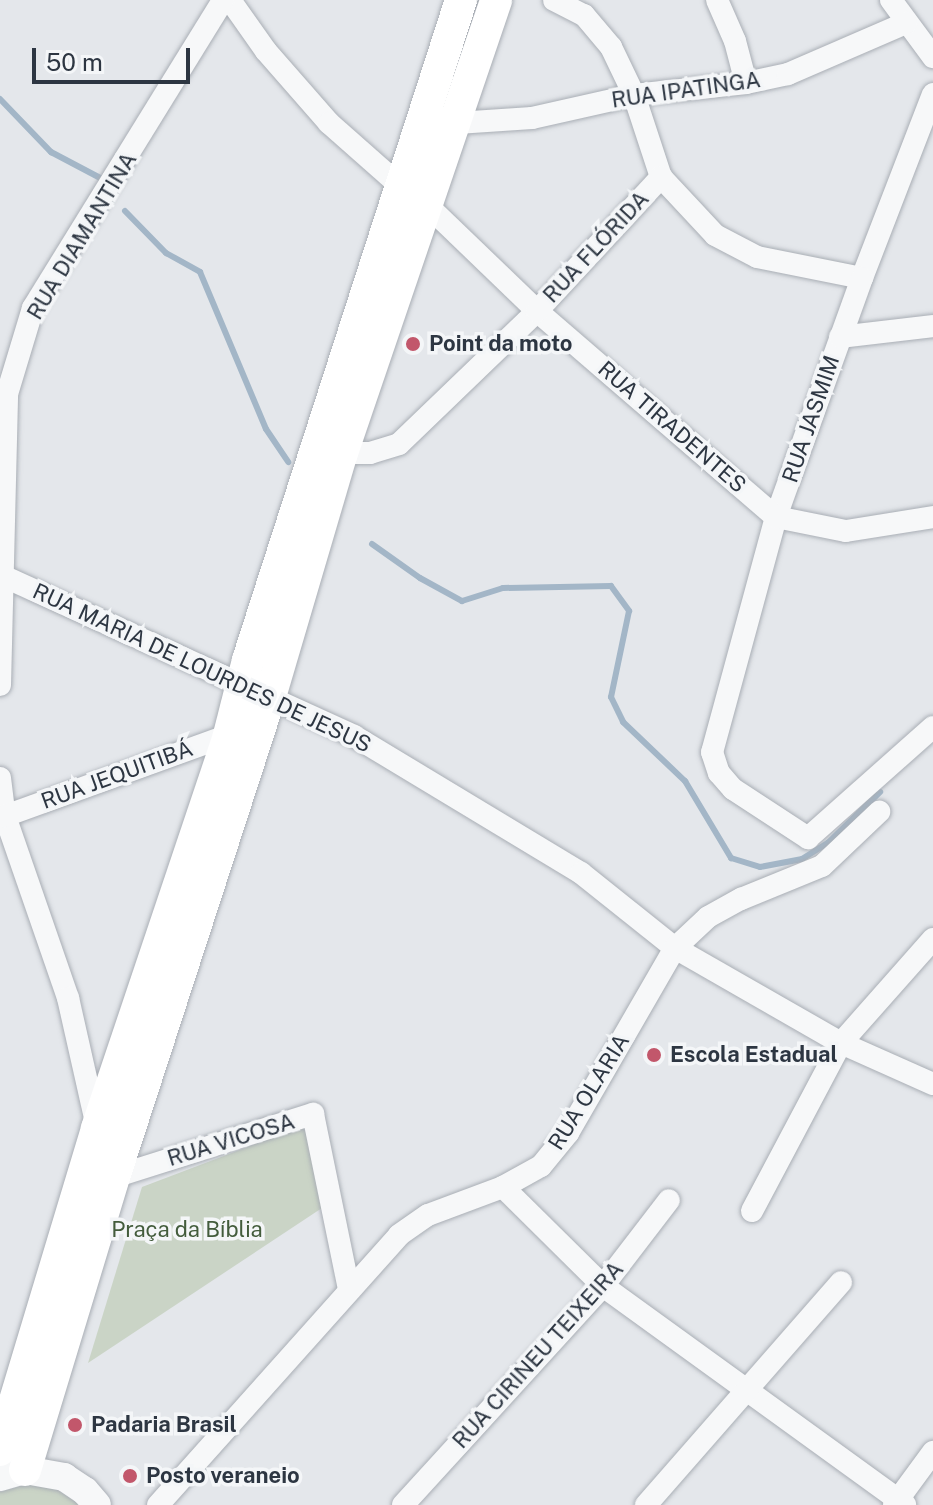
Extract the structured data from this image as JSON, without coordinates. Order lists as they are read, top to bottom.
{
  "streets": {
    "street": [
      "RUA IPATINGA",
      "RUA DIAMANTINA",
      "RUA FLÓRIDA",
      "RUA JASMIM",
      "RUA TIRADENTES",
      "RUA MARIA DE LOURDES DE JESUS",
      "RUA JEQUITIBÁ",
      "RUA OLARIA",
      "RUA VICOSA",
      "RUA CIRINEU TEIXEIRA"
    ]
  },
  "crossings": [
    ["RUA DIAMANTINA", "RUA MARIA DE LOURDES DE JESUS"],
    ["RUA FLÓRIDA", "RUA TIRADENTES"],
    ["RUA JASMIM", "RUA TIRADENTES"],
    ["RUA MARIA DE LOURDES DE JESUS", "RUA OLARIA"],
    ["RUA OLARIA", "RUA VICOSA"]
  ],
  "parks": ["Praça da Bíblia"],
  "places": [
    "Point da moto",
    "Escola Estadual",
    "Padaria Brasil",
    "Posto veraneio"
  ],
  "scale_bar": "50 m"
}
